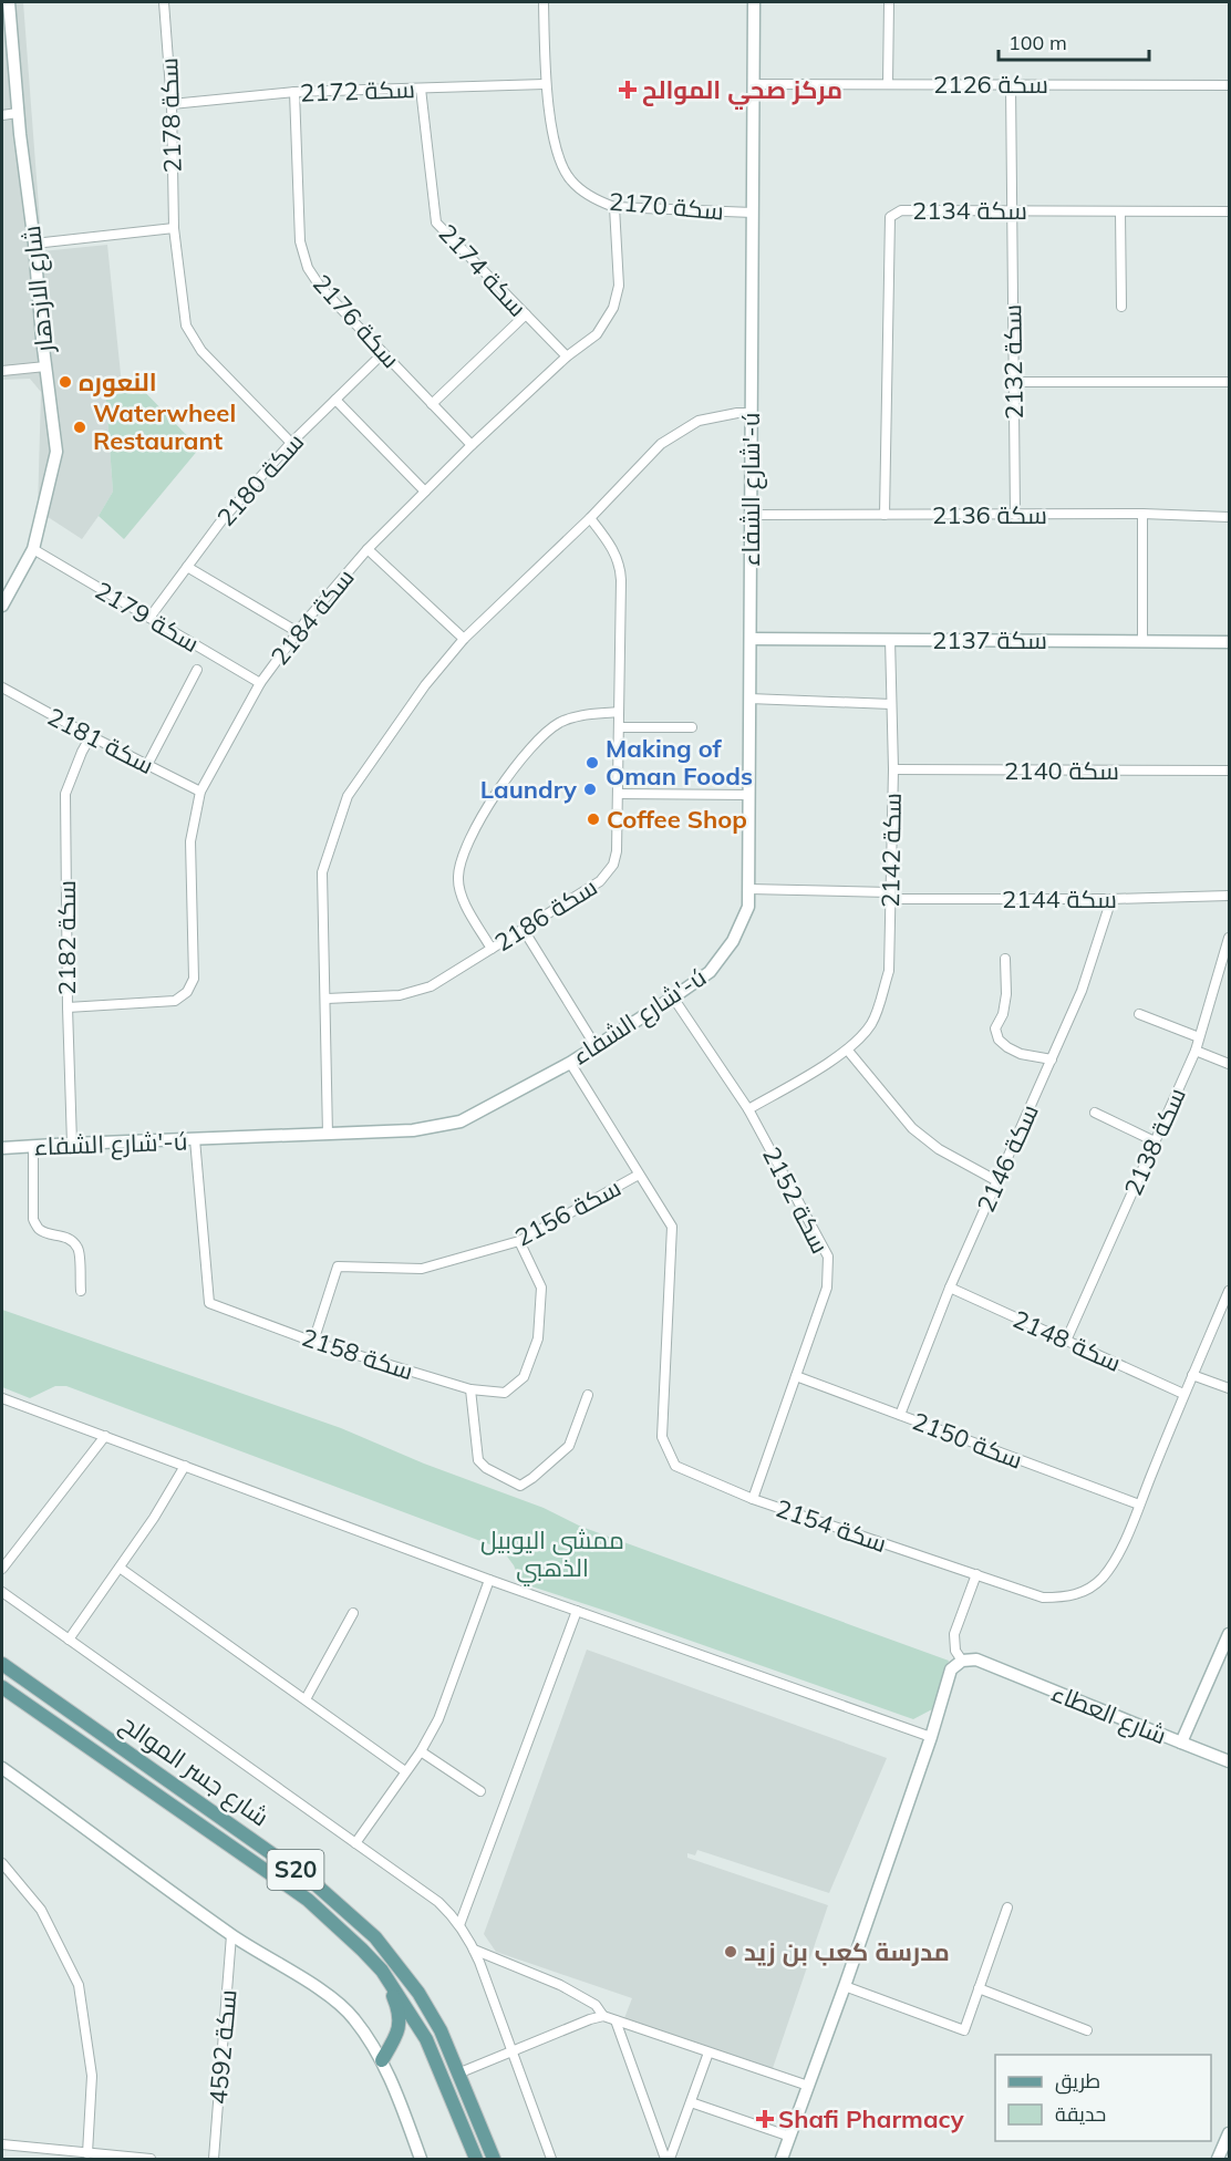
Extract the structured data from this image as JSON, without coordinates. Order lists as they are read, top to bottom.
{
  "streets": {
    "main road": ["شارع جسر الموالح", "S20"],
    "street": [
      "سكة 2126",
      "سكة 2172",
      "سكة 2178",
      "سكة 2170",
      "سكة 2134",
      "سكة 2174",
      "شارع الازدهار",
      "سكة 2176",
      "سكة 2132",
      "سكة 2180",
      "شارع الشفاء'-ú",
      "سكة 2136",
      "سكة 2179",
      "سكة 2184",
      "سكة 2137",
      "سكة 2181",
      "سكة 2140",
      "سكة 2142",
      "سكة 2144",
      "سكة 2186",
      "سكة 2182",
      "سكة 2138",
      "سكة 2146",
      "سكة 2152",
      "سكة 2156",
      "سكة 2148",
      "سكة 2158",
      "سكة 2150",
      "سكة 2154",
      "شارع العطاء",
      "سكة 4592"
    ]
  },
  "crossings": [
    ["سكة 2126", "سكة 2132"],
    ["سكة 2126", "شارع الشفاء'-ú"],
    ["سكة 2172", "سكة 2178"],
    ["سكة 2172", "سكة 2170"],
    ["سكة 2172", "سكة 2174"],
    ["سكة 2172", "سكة 2176"],
    ["سكة 2178", "سكة 2180"],
    ["سكة 2170", "شارع الشفاء'-ú"],
    ["سكة 2170", "سكة 2184"],
    ["سكة 2134", "سكة 2132"],
    ["سكة 2134", "سكة 2136"],
    ["سكة 2174", "سكة 2184"],
    ["شارع الازدهار", "سكة 2179"],
    ["سكة 2176", "سكة 2180"],
    ["سكة 2176", "سكة 2184"],
    ["سكة 2132", "سكة 2136"],
    ["سكة 2180", "سكة 2179"],
    ["شارع الشفاء'-ú", "سكة 2136"],
    ["شارع الشفاء'-ú", "سكة 2137"],
    ["شارع الشفاء'-ú", "سكة 2144"],
    ["شارع الشفاء'-ú", "سكة 2182"],
    ["شارع الشفاء'-ú", "سكة 2152"],
    ["شارع الشفاء'-ú", "سكة 2158"],
    ["شارع الشفاء'-ú", "سكة 2154"],
    ["سكة 2179", "سكة 2184"],
    ["سكة 2184", "سكة 2181"],
    ["سكة 2184", "سكة 2182"],
    ["سكة 2137", "سكة 2142"],
    ["سكة 2181", "سكة 2182"],
    ["سكة 2140", "سكة 2142"],
    ["سكة 2142", "سكة 2144"],
    ["سكة 2142", "سكة 2152"],
    ["سكة 2144", "سكة 2146"],
    ["سكة 2138", "سكة 2148"],
    ["سكة 2146", "سكة 2148"],
    ["سكة 2146", "سكة 2150"],
    ["سكة 2152", "سكة 2150"],
    ["سكة 2152", "سكة 2154"],
    ["سكة 2156", "سكة 2158"],
    ["سكة 2156", "سكة 2154"],
    ["سكة 2148", "سكة 2154"],
    ["سكة 2150", "سكة 2154"]
  ],
  "parks": ["ممشى اليوبيل الذهبي"],
  "places": {
    "health": ["مركز صحي الموالح", "Shafi Pharmacy"],
    "other": [
      "النعوره",
      "Waterwheel Restaurant",
      "Making of Oman Foods",
      "Laundry",
      "Coffee Shop",
      "مدرسة كعب بن زيد"
    ]
  },
  "legend": ["طريق", "حديقة"],
  "scale_bar": "100 m"
}
